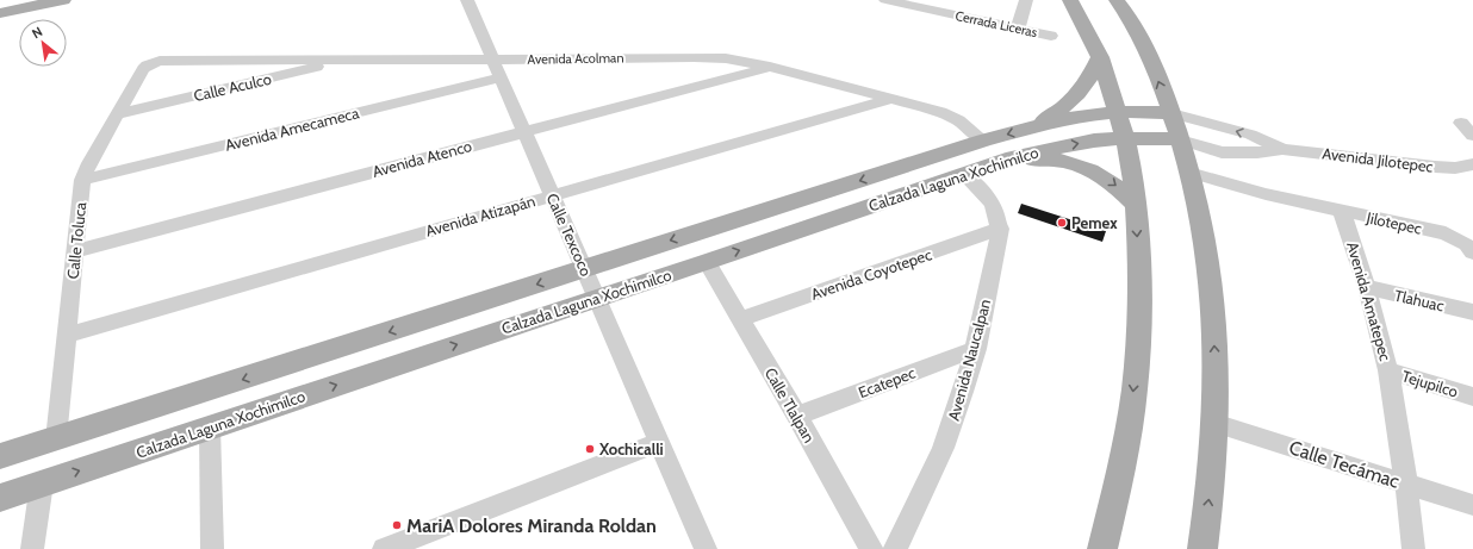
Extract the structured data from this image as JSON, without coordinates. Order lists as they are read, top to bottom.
{
  "streets": {
    "main road": ["Calzada Laguna Xochimilco"],
    "street": [
      "Cerrada Liceras",
      "Avenida Acolman",
      "Calle Aculco",
      "Avenida Amecameca",
      "Avenida Atenco",
      "Avenida Jilotepec",
      "Avenida Atizapán",
      "Jilotepec",
      "Calle Texcoco",
      "Calle Toluca",
      "Avenida Coyotepec",
      "Tlahuac",
      "Avenida Amatepec",
      "Avenida Naucalpan",
      "Ecatepec",
      "Tejupilco",
      "Calle Tlalpan",
      "Calle Tecámac"
    ]
  },
  "crossings": [
    ["Avenida Acolman", "Calle Aculco"],
    ["Avenida Acolman", "Avenida Amecameca"],
    ["Avenida Acolman", "Avenida Atenco"],
    ["Avenida Acolman", "Calzada Laguna Xochimilco"],
    ["Avenida Acolman", "Avenida Atizapán"],
    ["Avenida Acolman", "Calle Texcoco"],
    ["Avenida Acolman", "Calle Toluca"],
    ["Calle Aculco", "Calle Toluca"],
    ["Avenida Amecameca", "Calle Texcoco"],
    ["Avenida Amecameca", "Calle Toluca"],
    ["Avenida Atenco", "Calle Texcoco"],
    ["Avenida Atenco", "Calle Toluca"],
    ["Avenida Jilotepec", "Calzada Laguna Xochimilco"],
    ["Calzada Laguna Xochimilco", "Calle Texcoco"],
    ["Calzada Laguna Xochimilco", "Calle Toluca"],
    ["Calzada Laguna Xochimilco", "Avenida Naucalpan"],
    ["Calzada Laguna Xochimilco", "Calle Tlalpan"],
    ["Avenida Atizapán", "Calle Texcoco"],
    ["Avenida Atizapán", "Calle Toluca"],
    ["Jilotepec", "Avenida Amatepec"],
    ["Avenida Coyotepec", "Avenida Naucalpan"],
    ["Avenida Coyotepec", "Calle Tlalpan"],
    ["Tlahuac", "Avenida Amatepec"],
    ["Avenida Amatepec", "Tejupilco"],
    ["Avenida Amatepec", "Calle Tecámac"],
    ["Avenida Naucalpan", "Ecatepec"],
    ["Ecatepec", "Calle Tlalpan"]
  ],
  "places": ["Pemex", "Xochicalli", "MariA Dolores Miranda Roldan"],
  "north": "top left"
}
